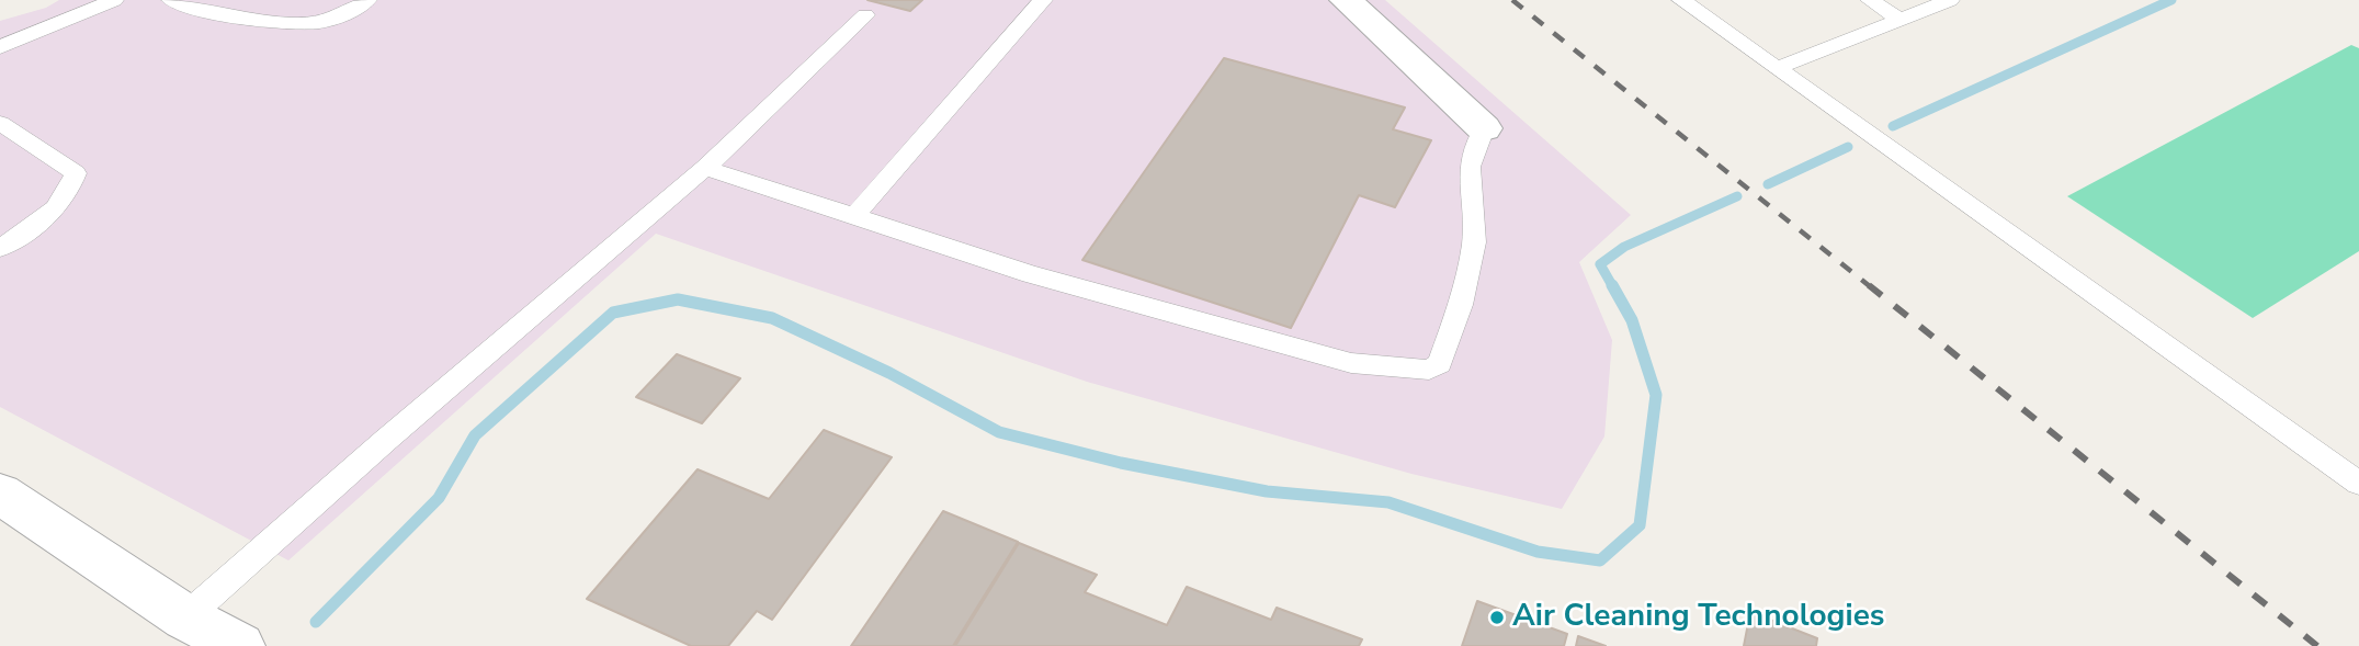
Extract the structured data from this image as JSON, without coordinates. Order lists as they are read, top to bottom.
{
  "places": ["Air Cleaning Technologies"]
}
